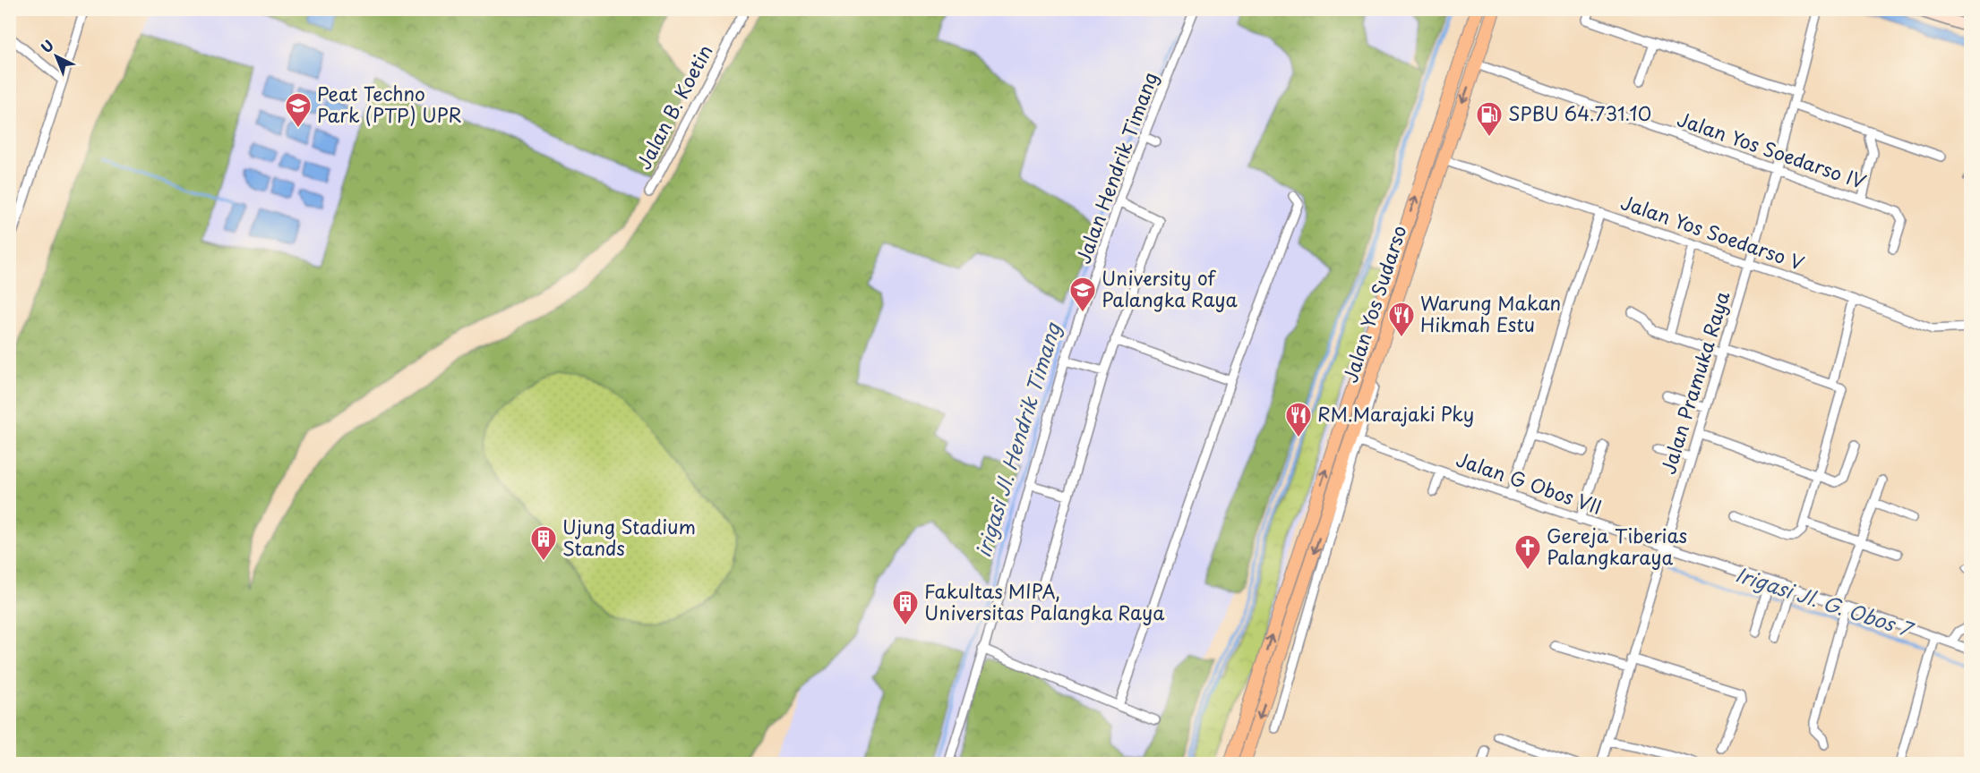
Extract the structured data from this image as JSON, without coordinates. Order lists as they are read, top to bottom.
{
  "streets": {
    "main road": ["Jalan Yos Sudarso"],
    "street": [
      "Jalan B. Koetin",
      "Jalan Yos Soedarso IV",
      "Jalan Hendrik Timang",
      "Jalan Yos Soedarso V",
      "Jalan Pramuka Raya",
      "Jalan G Obos VII"
    ]
  },
  "crossings": [
    ["Jalan Yos Soedarso IV", "Jalan Yos Sudarso"],
    ["Jalan Yos Soedarso IV", "Jalan Pramuka Raya"],
    ["Jalan Yos Soedarso V", "Jalan Yos Sudarso"],
    ["Jalan Yos Soedarso V", "Jalan Pramuka Raya"],
    ["Jalan Yos Sudarso", "Jalan G Obos VII"],
    ["Jalan Pramuka Raya", "Jalan G Obos VII"]
  ],
  "water": ["irigasi Jl. Hendrik Timang", "Irigasi Jl. G. Obos 7"],
  "places": {
    "school or university": ["Peat Techno Park (PTP) UPR", "University of Palangka Raya"],
    "fuel station": ["SPBU 64.731.10"],
    "restaurant": ["Warung Makan Hikmah Estu", "RM.Marajaki Pky"],
    "building": ["Ujung Stadium Stands", "Fakultas MIPA, Universitas Palangka Raya"],
    "church": ["Gereja Tiberias Palangkaraya"]
  },
  "north": "top left"
}
